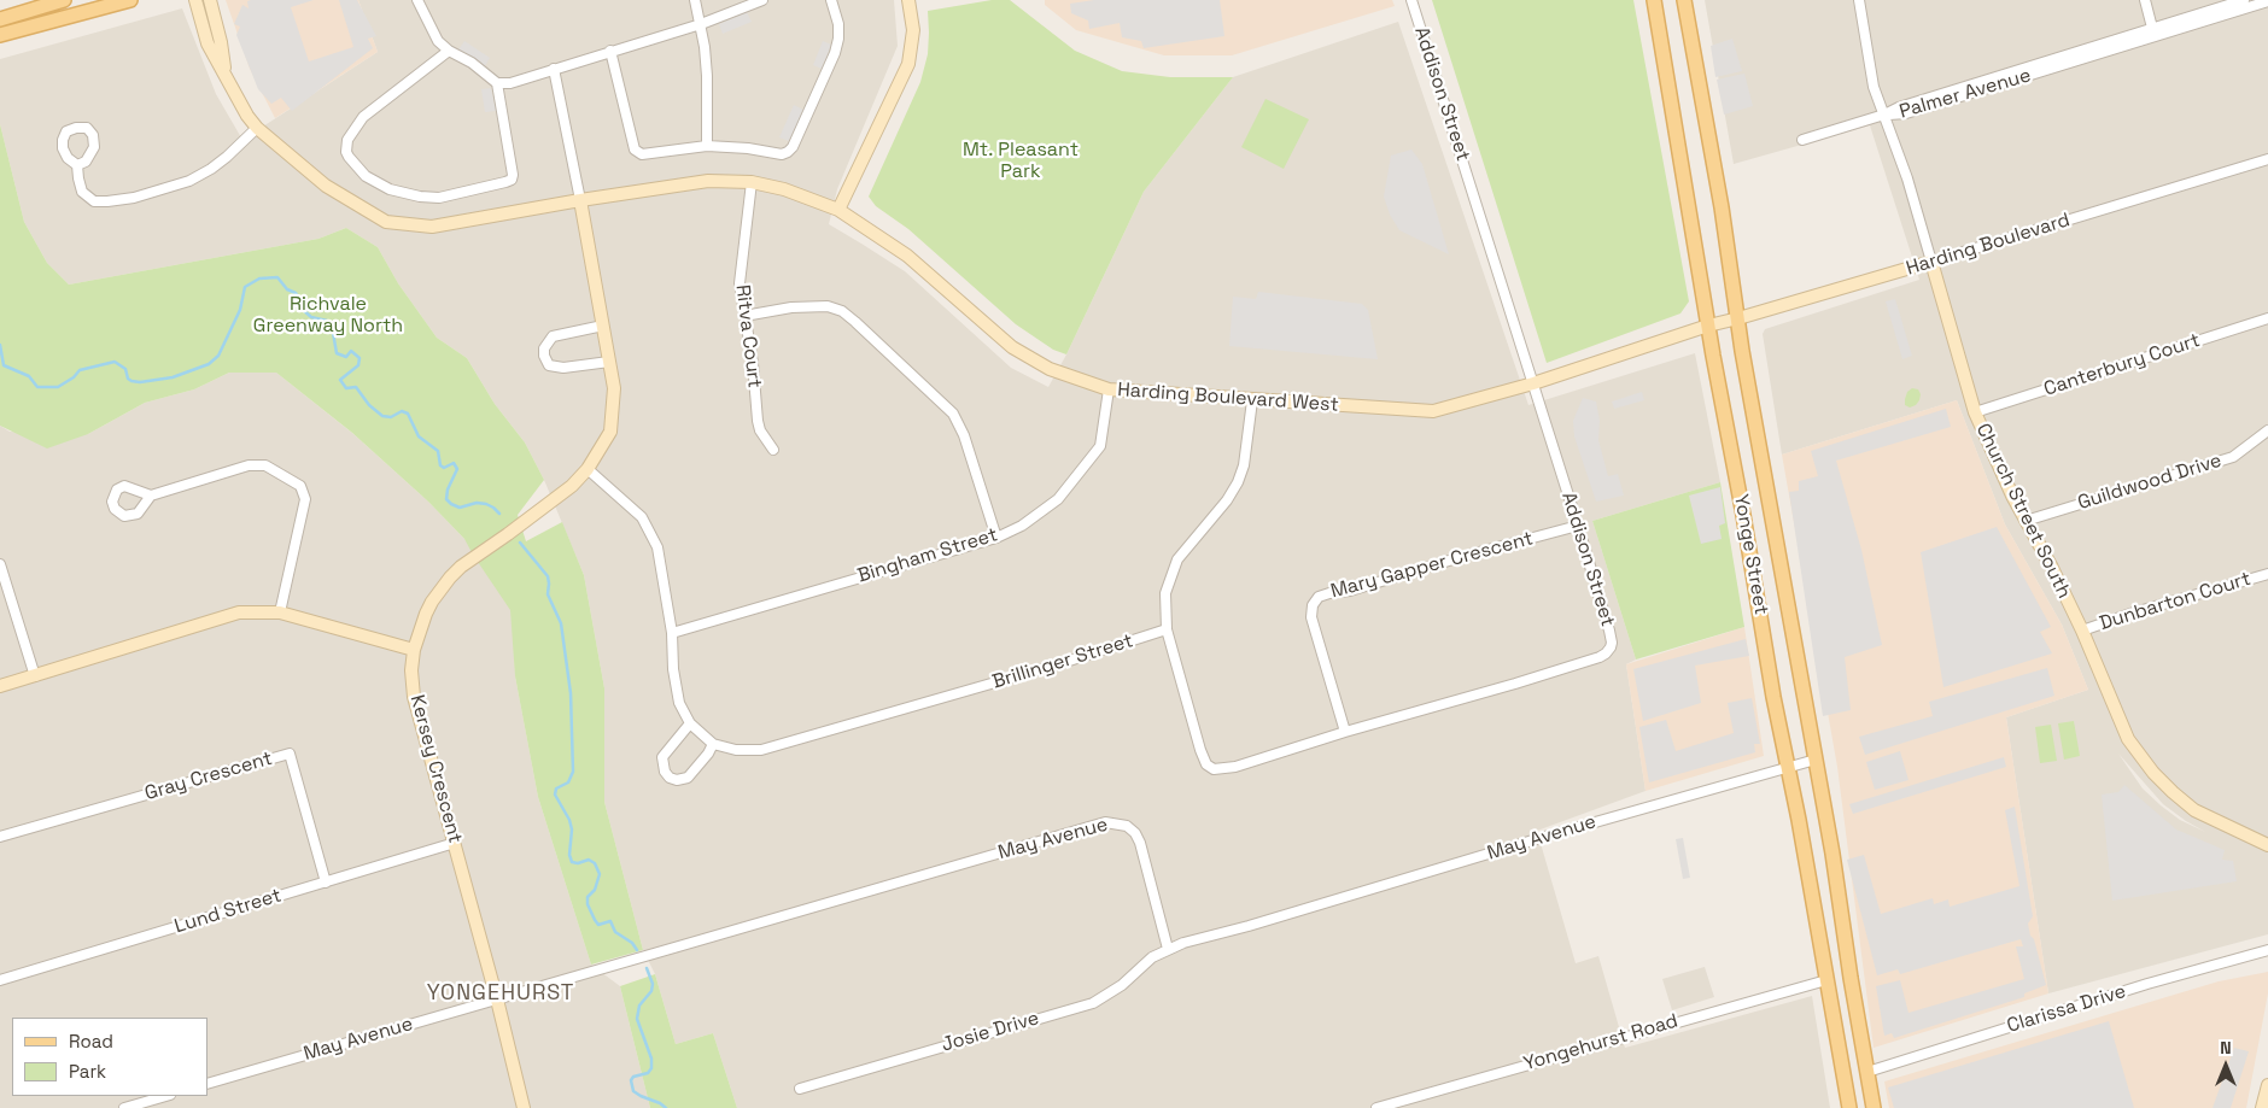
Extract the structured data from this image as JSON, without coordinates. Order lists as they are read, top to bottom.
{
  "streets": {
    "main road": ["Yonge Street"],
    "street": [
      "Addison Street",
      "Palmer Avenue",
      "Harding Boulevard",
      "Ritva Court",
      "Canterbury Court",
      "Harding Boulevard West",
      "Guildwood Drive",
      "Church Street South",
      "Bingham Street",
      "Mary Gapper Crescent",
      "Dunbarton Court",
      "Brillinger Street",
      "Kersey Crescent",
      "Gray Crescent",
      "May Avenue",
      "Lund Street",
      "Clarissa Drive",
      "Josie Drive",
      "Yongehurst Road"
    ]
  },
  "crossings": [
    ["Addison Street", "Harding Boulevard West"],
    ["Addison Street", "Mary Gapper Crescent"],
    ["Addison Street", "Brillinger Street"],
    ["Palmer Avenue", "Church Street South"],
    ["Harding Boulevard", "Harding Boulevard West"],
    ["Harding Boulevard", "Church Street South"],
    ["Harding Boulevard", "Yonge Street"],
    ["Ritva Court", "Harding Boulevard West"],
    ["Canterbury Court", "Church Street South"],
    ["Harding Boulevard West", "Yonge Street"],
    ["Harding Boulevard West", "Bingham Street"],
    ["Harding Boulevard West", "Kersey Crescent"],
    ["Guildwood Drive", "Church Street South"],
    ["Church Street South", "Dunbarton Court"],
    ["Yonge Street", "May Avenue"],
    ["Yonge Street", "Clarissa Drive"],
    ["Yonge Street", "Yongehurst Road"],
    ["Kersey Crescent", "May Avenue"],
    ["Kersey Crescent", "Lund Street"],
    ["Gray Crescent", "Lund Street"],
    ["May Avenue", "Josie Drive"]
  ],
  "districts": ["YONGEHURST"],
  "parks": ["Mt. Pleasant Park", "Richvale Greenway North"],
  "legend": ["Road", "Park"],
  "north": "top"
}
